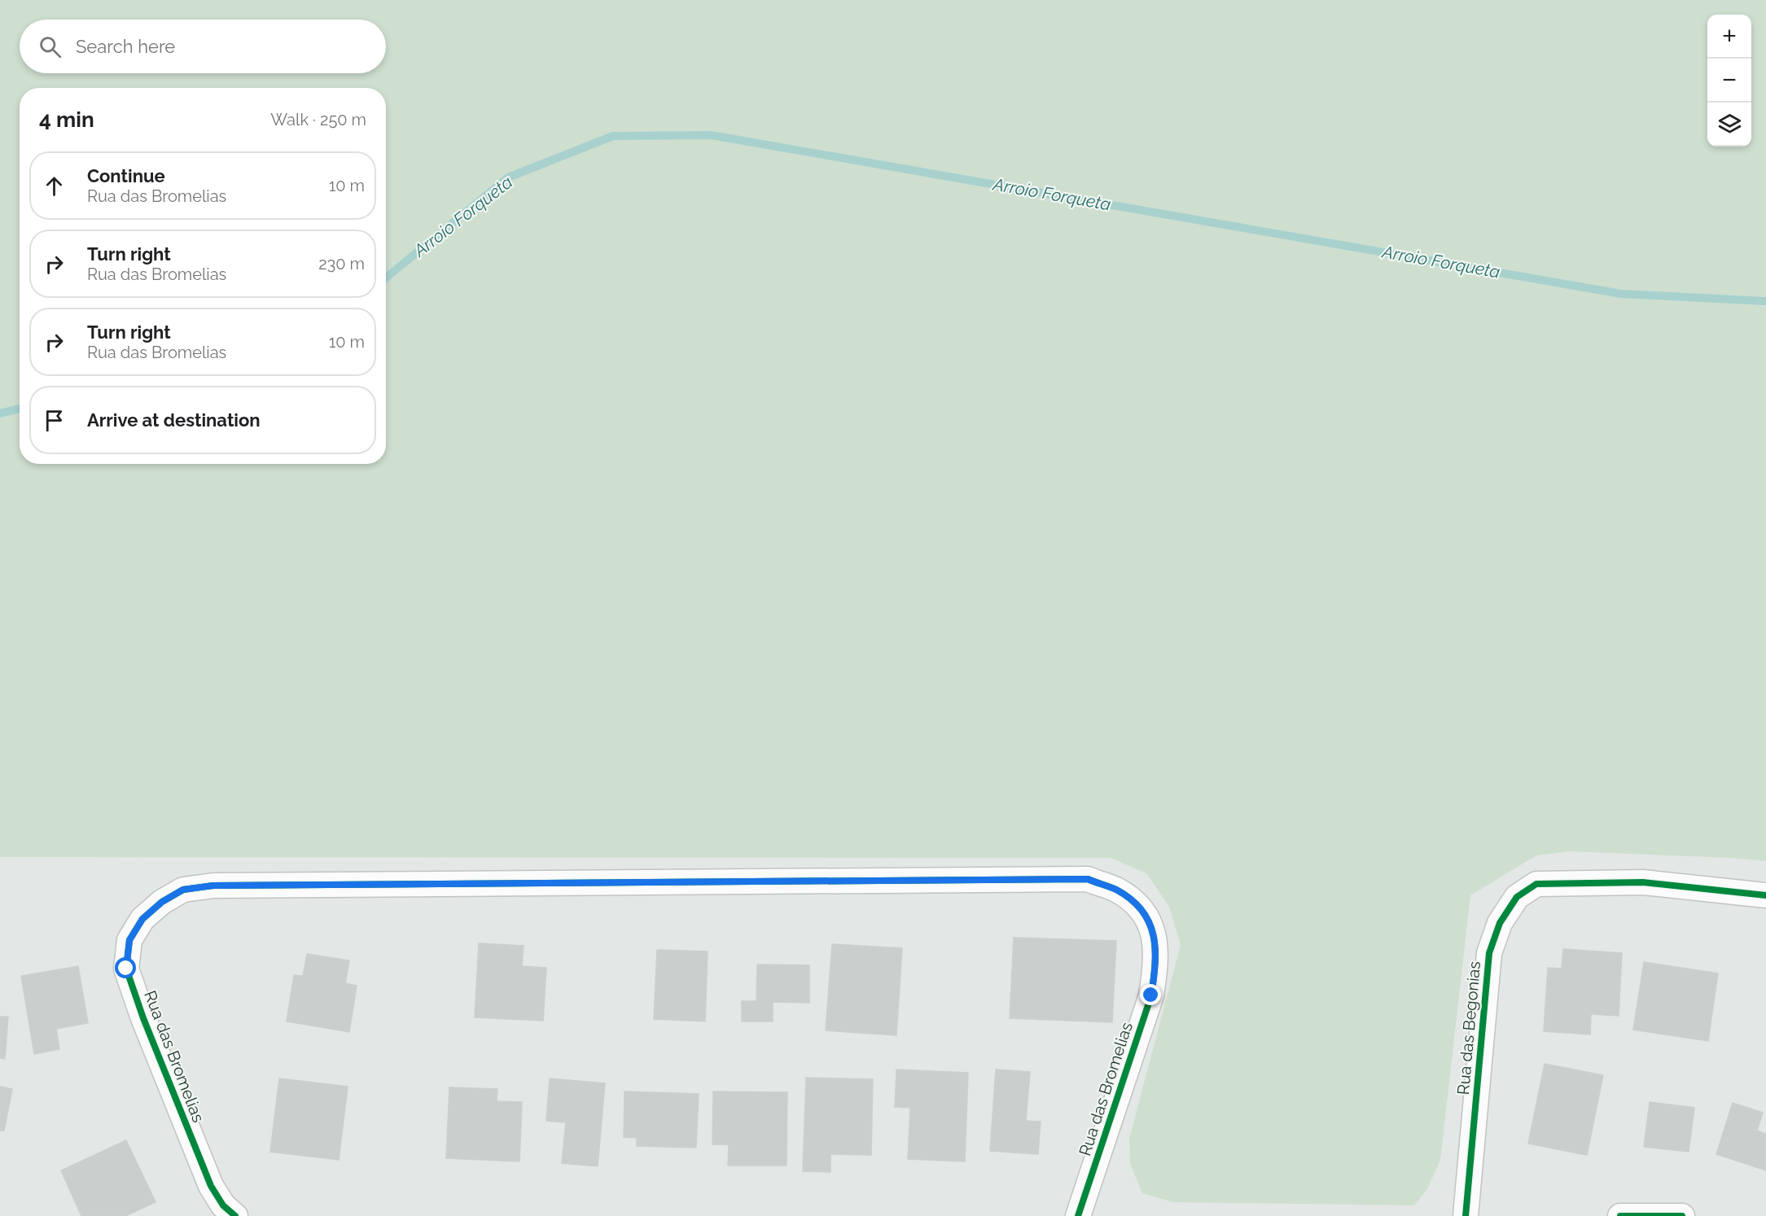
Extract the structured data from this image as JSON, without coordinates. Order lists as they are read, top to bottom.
{
  "streets": {
    "street": ["Rua das Begonias", "Rua das Bromelias"]
  },
  "water": ["Arroio Forqueta"],
  "page": {
    "map_buttons": ["+", "−"],
    "search": "Search here",
    "heading": ["4 min", "Walk · 250 m"],
    "list": [
      ["Continue", "Rua das Bromelias", "10 m"],
      ["Turn right", "Rua das Bromelias", "230 m"],
      ["Turn right", "Rua das Bromelias", "10 m"],
      "Arrive at destination"
    ]
  }
}
